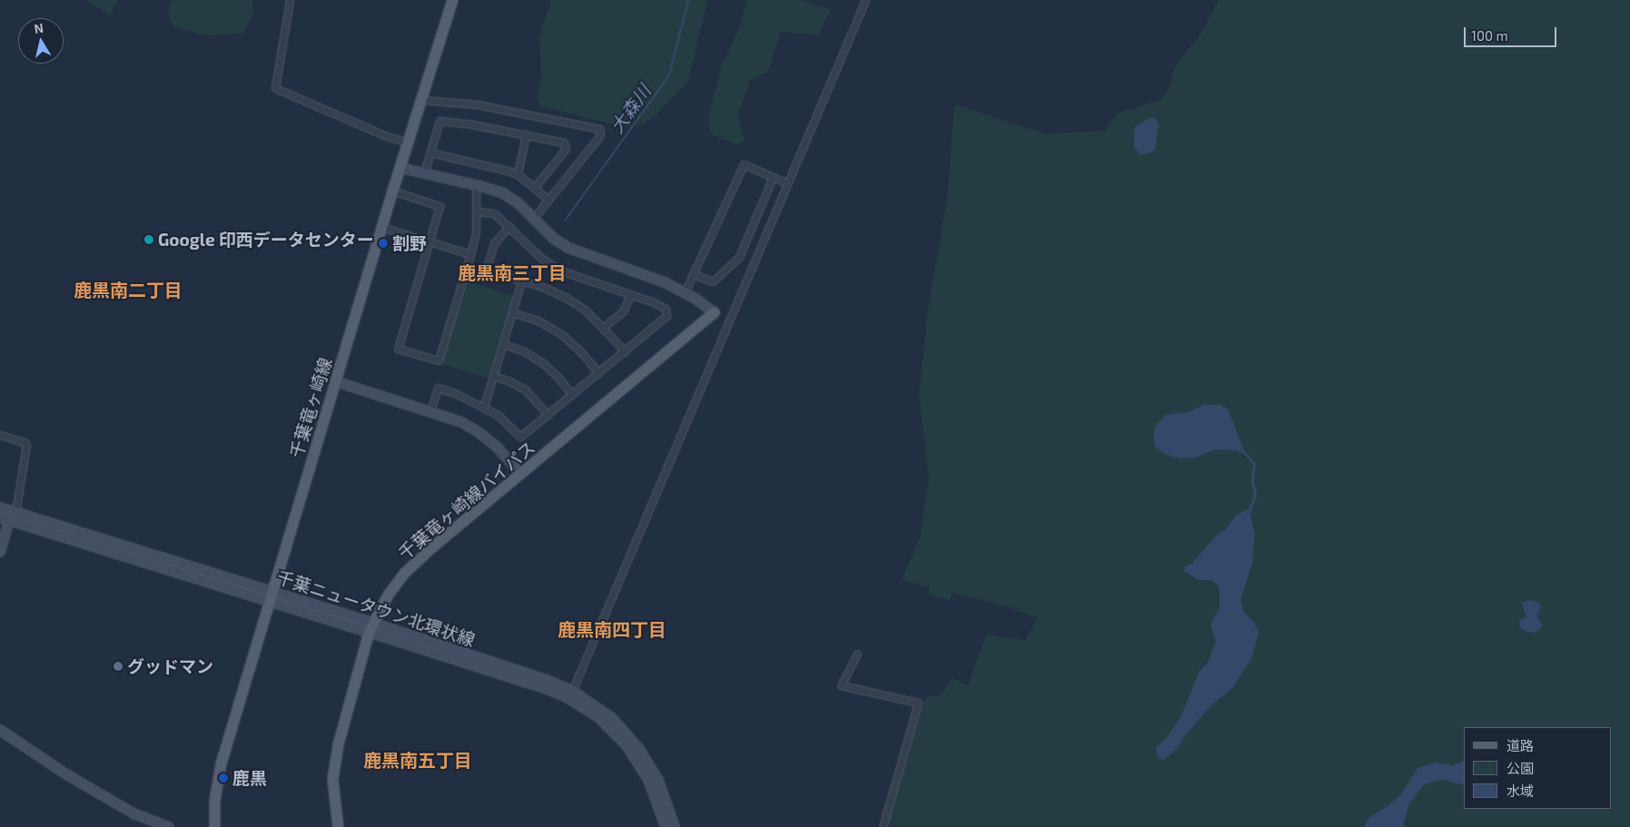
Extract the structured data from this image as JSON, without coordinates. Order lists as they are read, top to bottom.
{
  "streets": {
    "main road": ["千葉竜ヶ崎線", "千葉竜ヶ崎線バイパス", "千葉ニュータウン北環状線"]
  },
  "crossings": [
    ["千葉竜ヶ崎線", "千葉ニュータウン北環状線"],
    ["千葉竜ヶ崎線バイパス", "千葉ニュータウン北環状線"]
  ],
  "districts": [
    "鹿黒南三丁目",
    "鹿黒南二丁目",
    "鹿黒南四丁目",
    "鹿黒南五丁目"
  ],
  "water": ["大森川"],
  "places": [
    "Google 印西データセンター",
    "割野",
    "グッドマン",
    "鹿黒"
  ],
  "legend": ["道路", "公園", "水域"],
  "scale_bar": "100 m",
  "north": "top"
}
